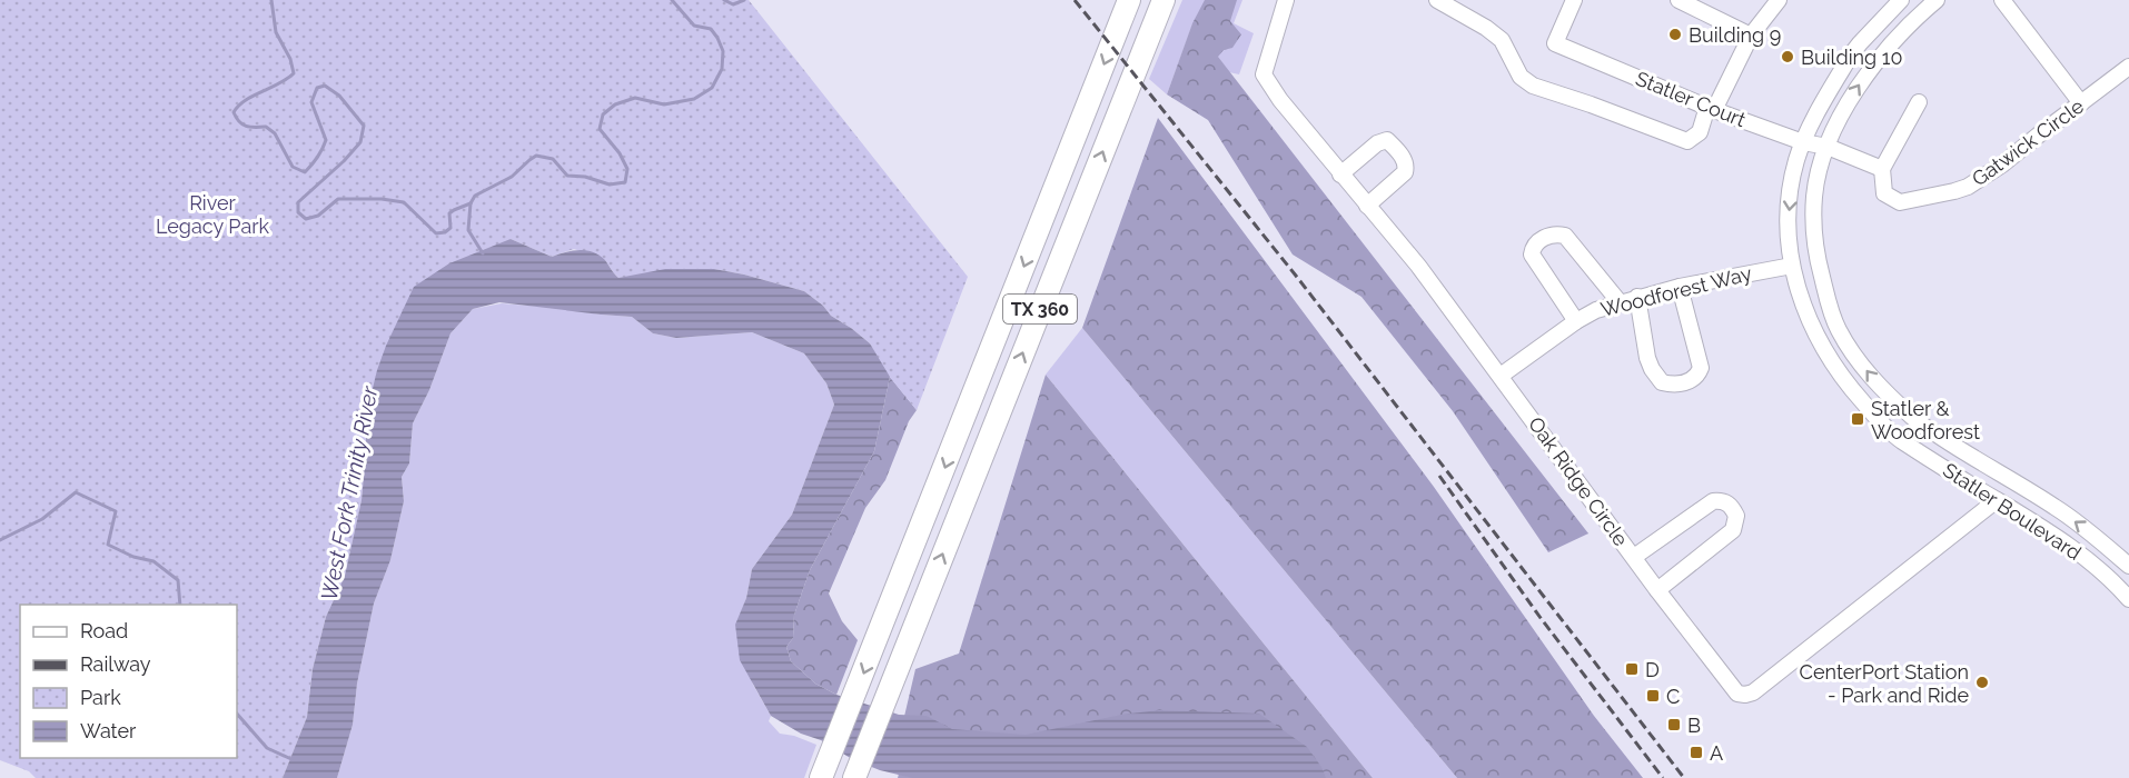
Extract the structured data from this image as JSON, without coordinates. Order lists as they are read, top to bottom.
{
  "streets": {
    "highway": ["TX 360"],
    "street": [
      "Statler Court",
      "Gatwick Circle",
      "Woodforest Way",
      "Oak Ridge Circle",
      "Statler Boulevard"
    ]
  },
  "crossings": [
    ["Statler Court", "Statler Boulevard"],
    ["Woodforest Way", "Oak Ridge Circle"],
    ["Woodforest Way", "Statler Boulevard"],
    ["Oak Ridge Circle", "Statler Boulevard"]
  ],
  "water": ["West Fork Trinity River"],
  "parks": ["River Legacy Park"],
  "places": {
    "other": ["Building 9", "Building 10", "CenterPort Station - Park and Ride"],
    "transit": [
      "Statler & Woodforest",
      "D",
      "C",
      "B",
      "A"
    ]
  },
  "legend": [
    "Road",
    "Railway",
    "Park",
    "Water"
  ]
}
